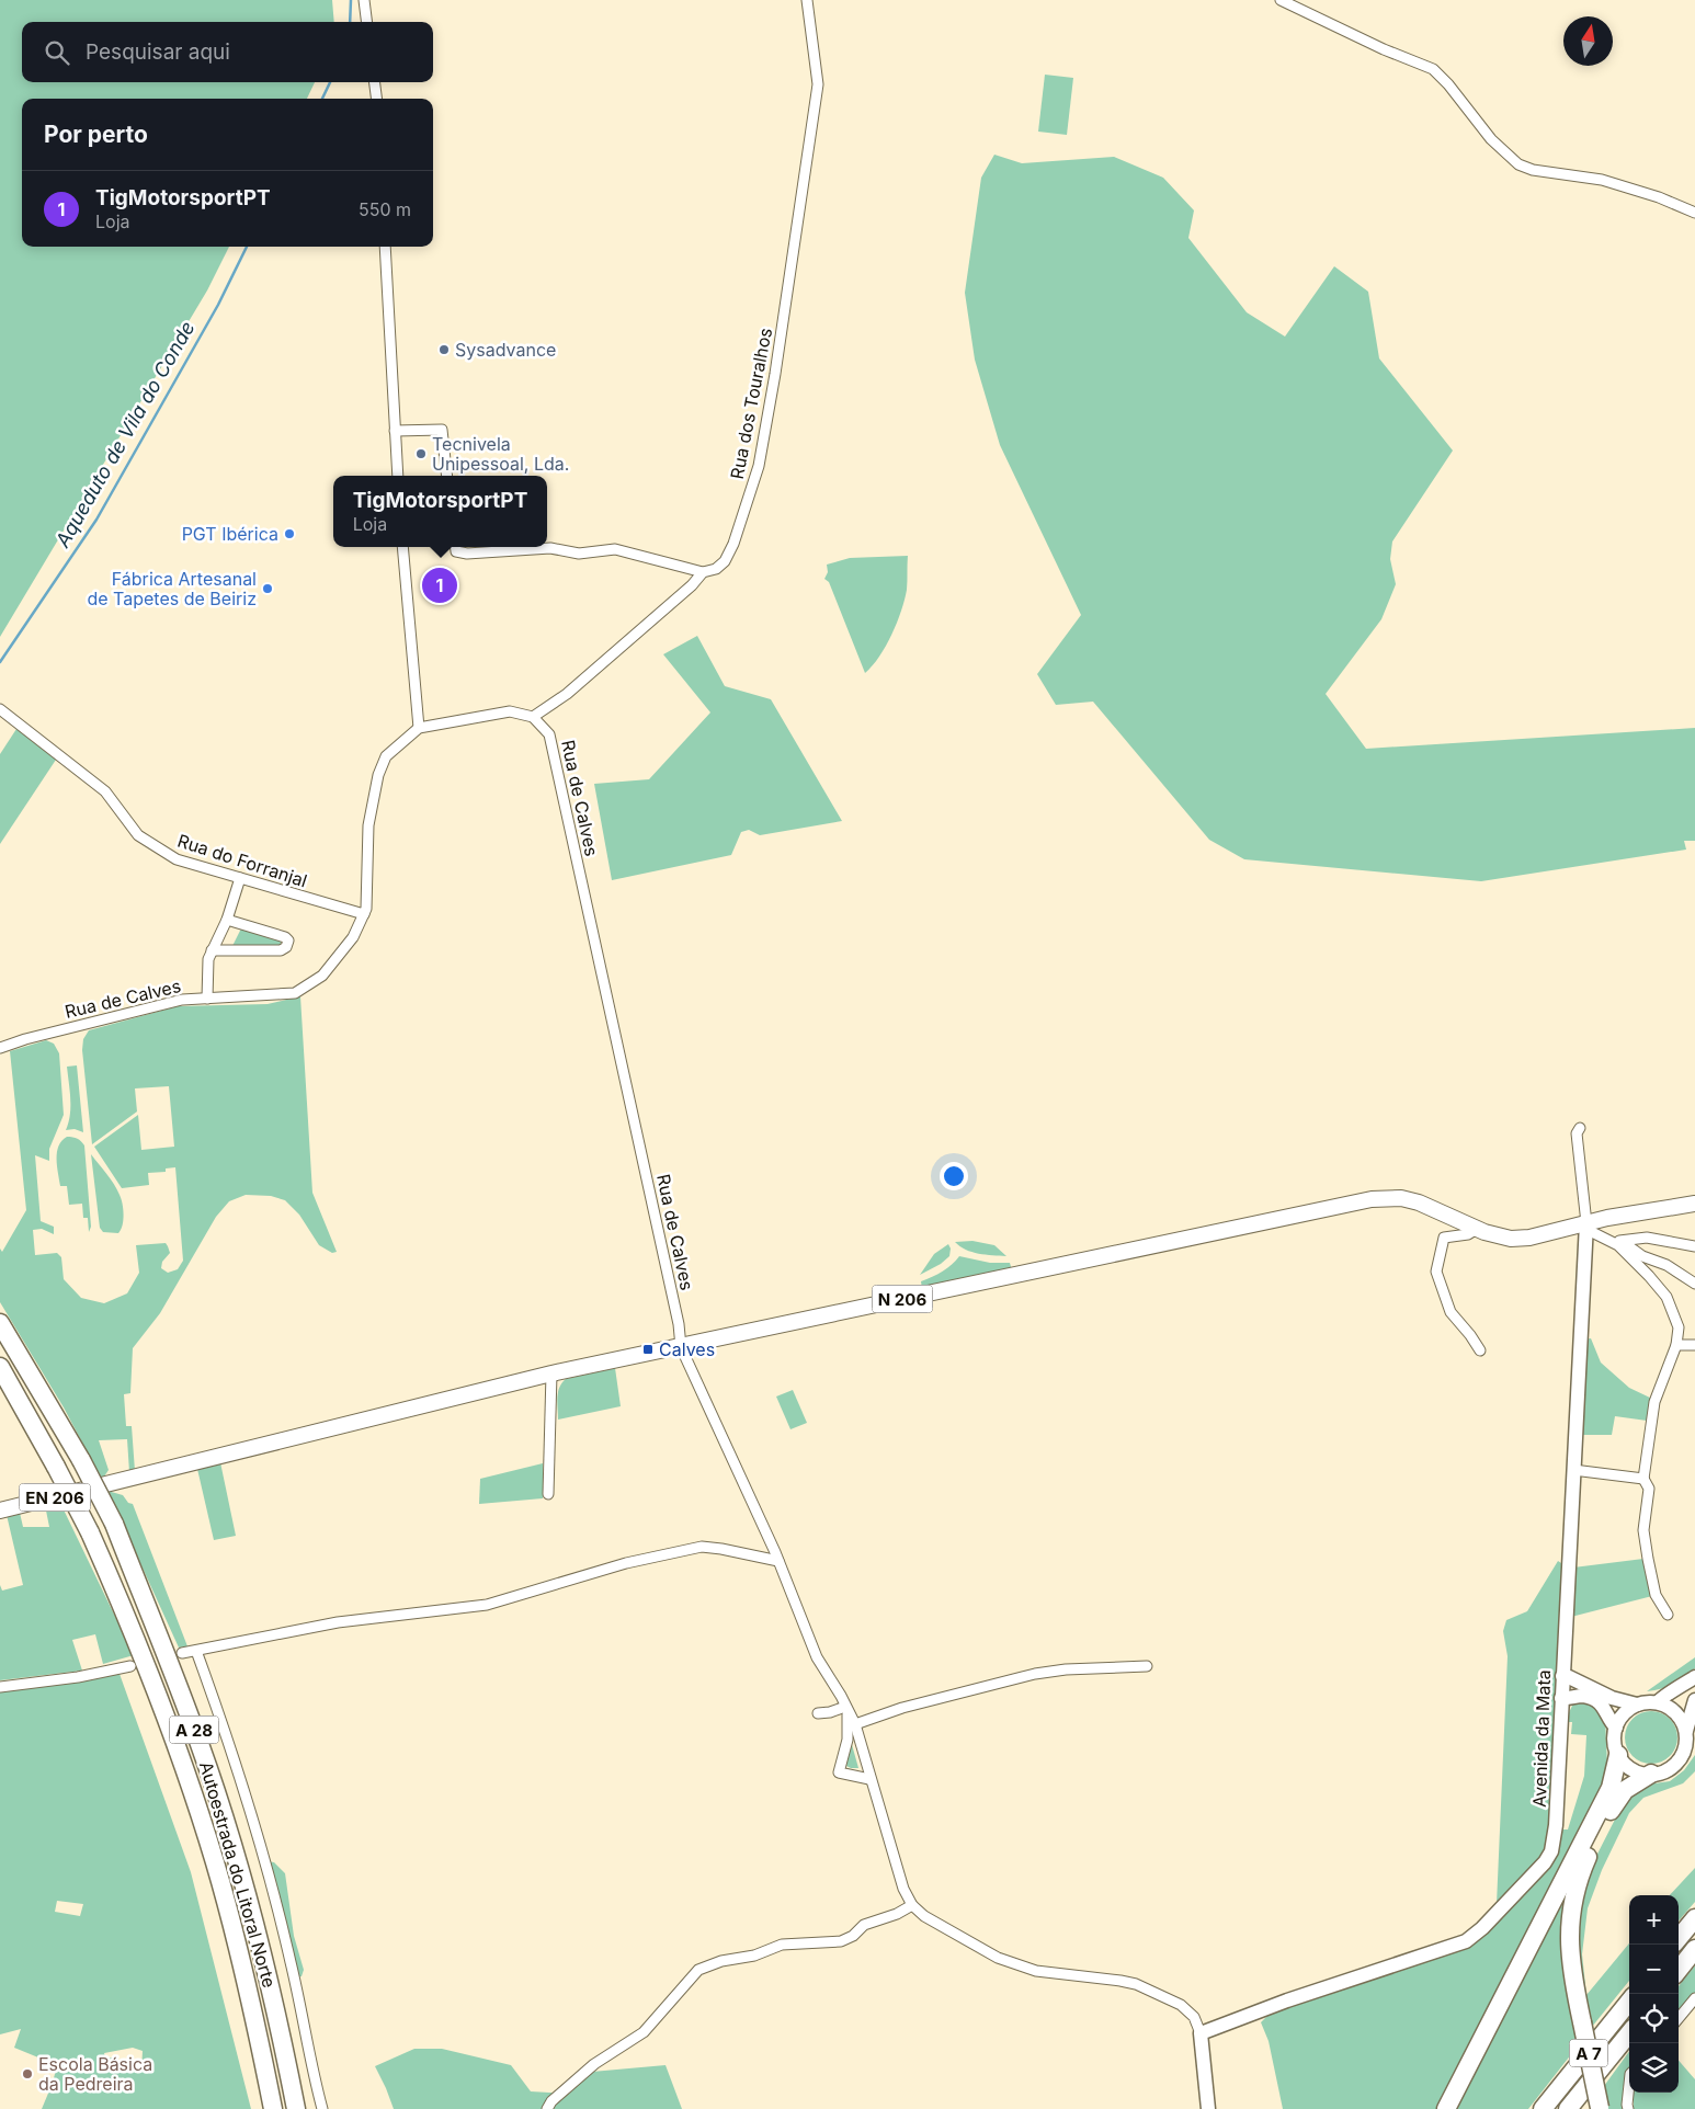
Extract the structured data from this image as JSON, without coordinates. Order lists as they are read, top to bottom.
{
  "streets": {
    "highway": ["A 28", "Autoestrada do Litoral Norte", "A 7"],
    "main road": ["N 206", "EN 206"],
    "street": [
      "Rua dos Touralhos",
      "Rua de Calves",
      "Rua do Forranjal",
      "Avenida da Mata"
    ]
  },
  "crossings": [
    ["Rua dos Touralhos", "Rua de Calves"],
    ["Rua de Calves", "Rua do Forranjal"],
    ["Rua de Calves", "N 206"],
    ["N 206", "EN 206"],
    ["N 206", "Avenida da Mata"]
  ],
  "water": ["Aqueduto de Vila do Conde"],
  "places": {
    "other": [
      "Sysadvance",
      "Tecnivela Unipessoal, Lda.",
      "PGT Ibérica",
      "Fábrica Artesanal de Tapetes de Beiriz",
      "Escola Básica da Pedreira"
    ],
    "transit": ["Calves"]
  },
  "north": "top",
  "page": {
    "search": "Pesquisar aqui",
    "heading": "Por perto",
    "list": [
      {
        "mark": "1",
        "name": "TigMotorsportPT",
        "note": "Loja",
        "value": "550 m"
      }
    ],
    "popup": ["TigMotorsportPT", "Loja"],
    "pins": "1",
    "map_buttons": ["+", "−"]
  }
}
